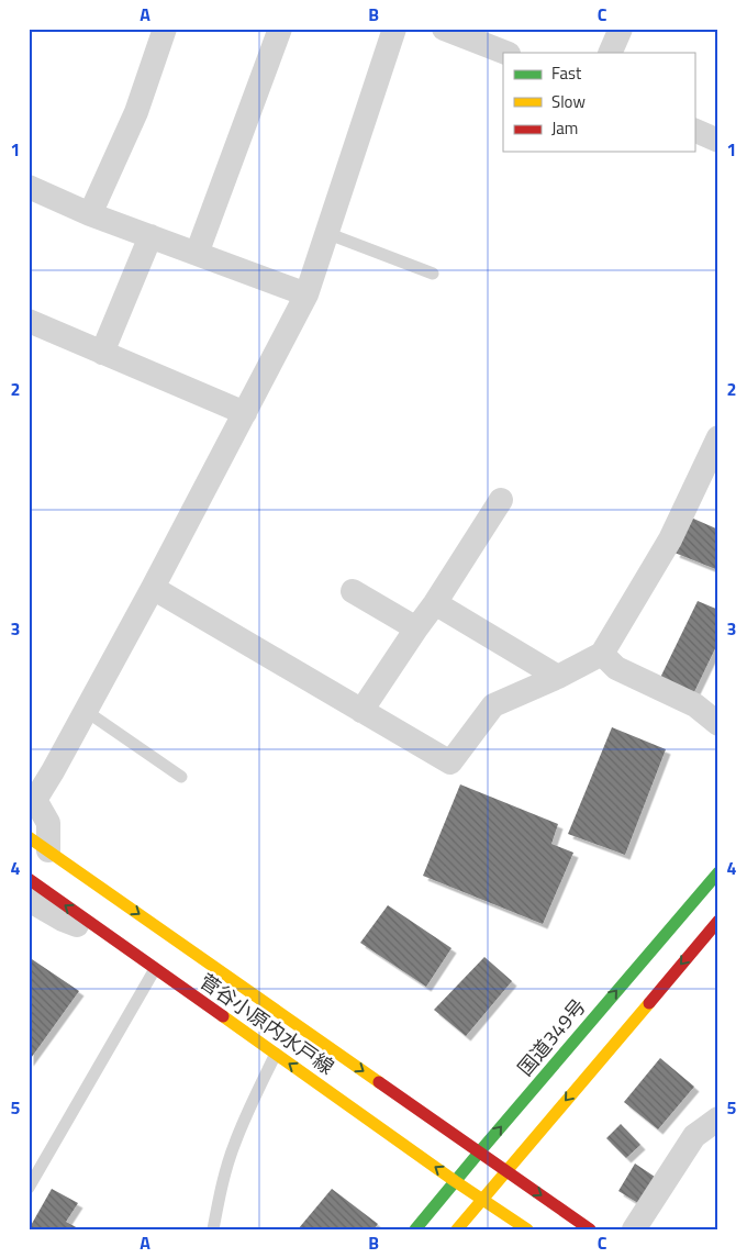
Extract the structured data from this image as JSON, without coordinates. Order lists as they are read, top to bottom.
{
  "streets": {
    "main road": ["菅谷小原内水戸線", "国道349号"]
  },
  "crossings": [
    ["菅谷小原内水戸線", "国道349号"]
  ],
  "legend": ["Fast", "Slow", "Jam"],
  "grid": {
    "columns": ["A", "B", "C"],
    "rows": [
      "1",
      "2",
      "3",
      "4",
      "5"
    ]
  }
}
